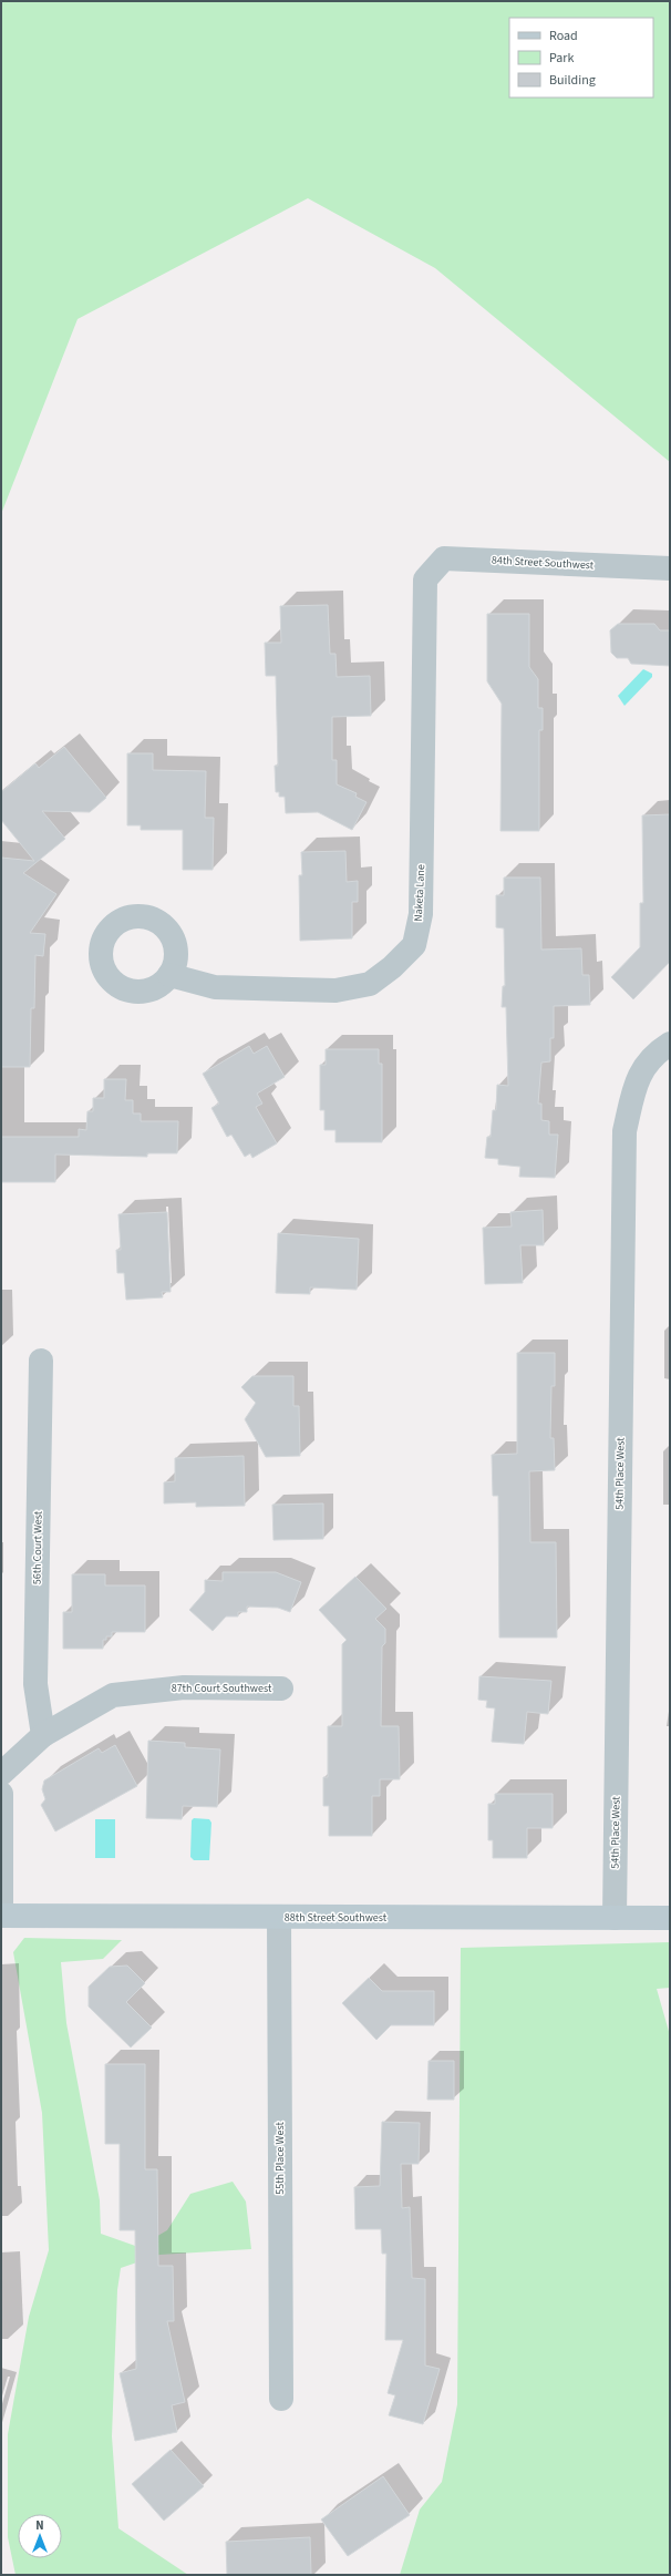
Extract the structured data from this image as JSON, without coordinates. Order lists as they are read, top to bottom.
{
  "streets": {
    "street": [
      "84th Street Southwest",
      "Naketa Lane",
      "54th Place West",
      "56th Court West",
      "87th Court Southwest",
      "88th Street Southwest",
      "55th Place West"
    ]
  },
  "crossings": [
    ["84th Street Southwest", "Naketa Lane"],
    ["54th Place West", "88th Street Southwest"],
    ["56th Court West", "87th Court Southwest"],
    ["88th Street Southwest", "55th Place West"]
  ],
  "legend": ["Road", "Park", "Building"],
  "north": "top"
}
